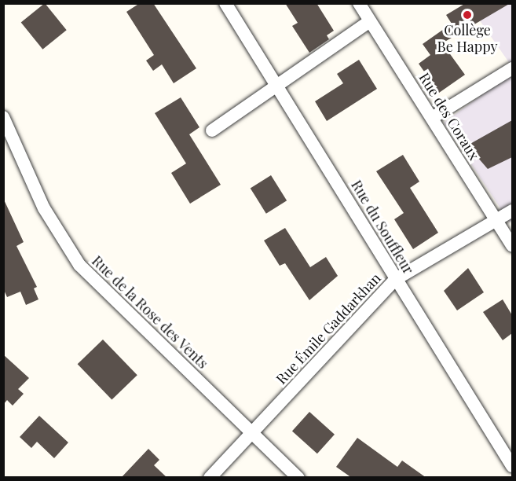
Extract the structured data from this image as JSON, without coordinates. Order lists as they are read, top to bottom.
{
  "streets": {
    "street": [
      "Rue des Coraux",
      "Rue du Souffleur",
      "Rue de la Rose des Vents",
      "Rue Émile Gaddarkhan"
    ]
  },
  "crossings": [
    ["Rue des Coraux", "Rue Émile Gaddarkhan"],
    ["Rue du Souffleur", "Rue Émile Gaddarkhan"],
    ["Rue de la Rose des Vents", "Rue Émile Gaddarkhan"]
  ],
  "places": ["Collège Be Happy"]
}
